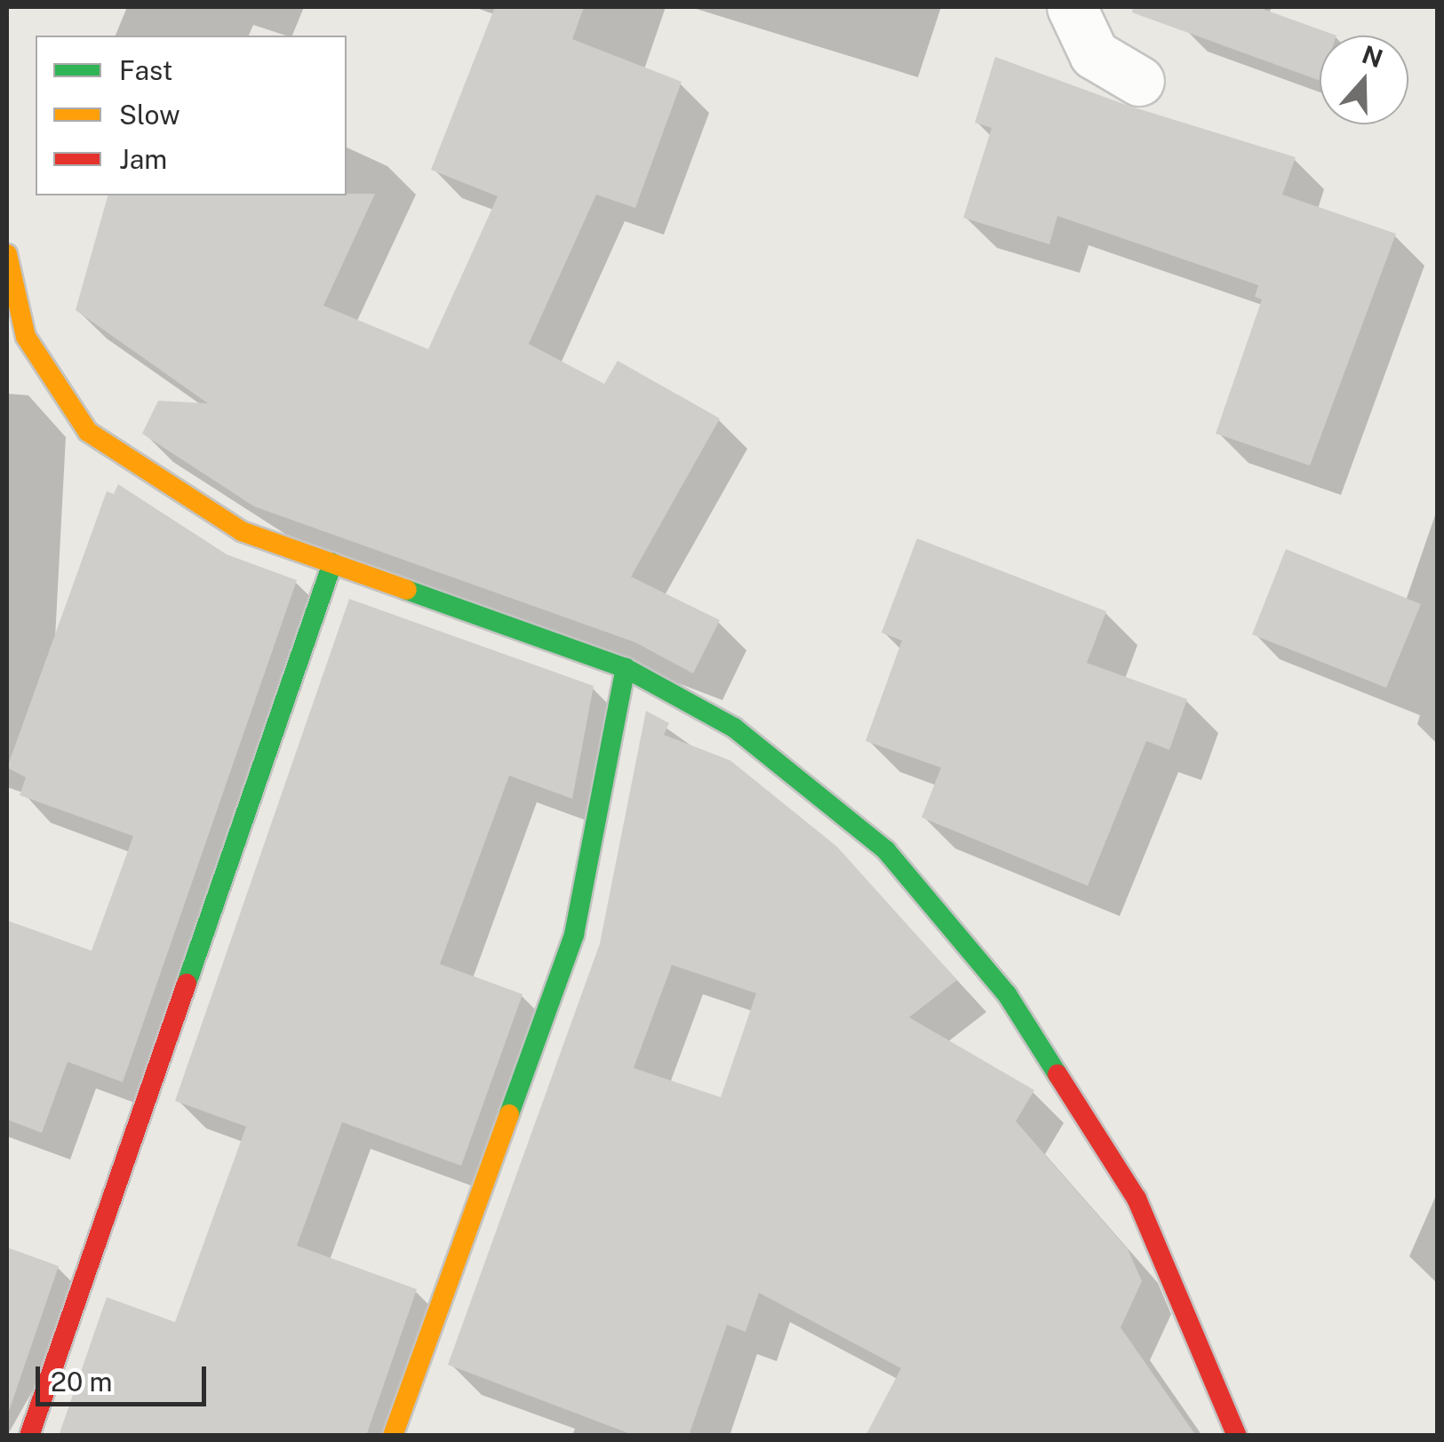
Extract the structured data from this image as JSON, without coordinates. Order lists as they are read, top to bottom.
{
  "legend": ["Fast", "Slow", "Jam"],
  "scale_bar": "20 m",
  "north": "top"
}
